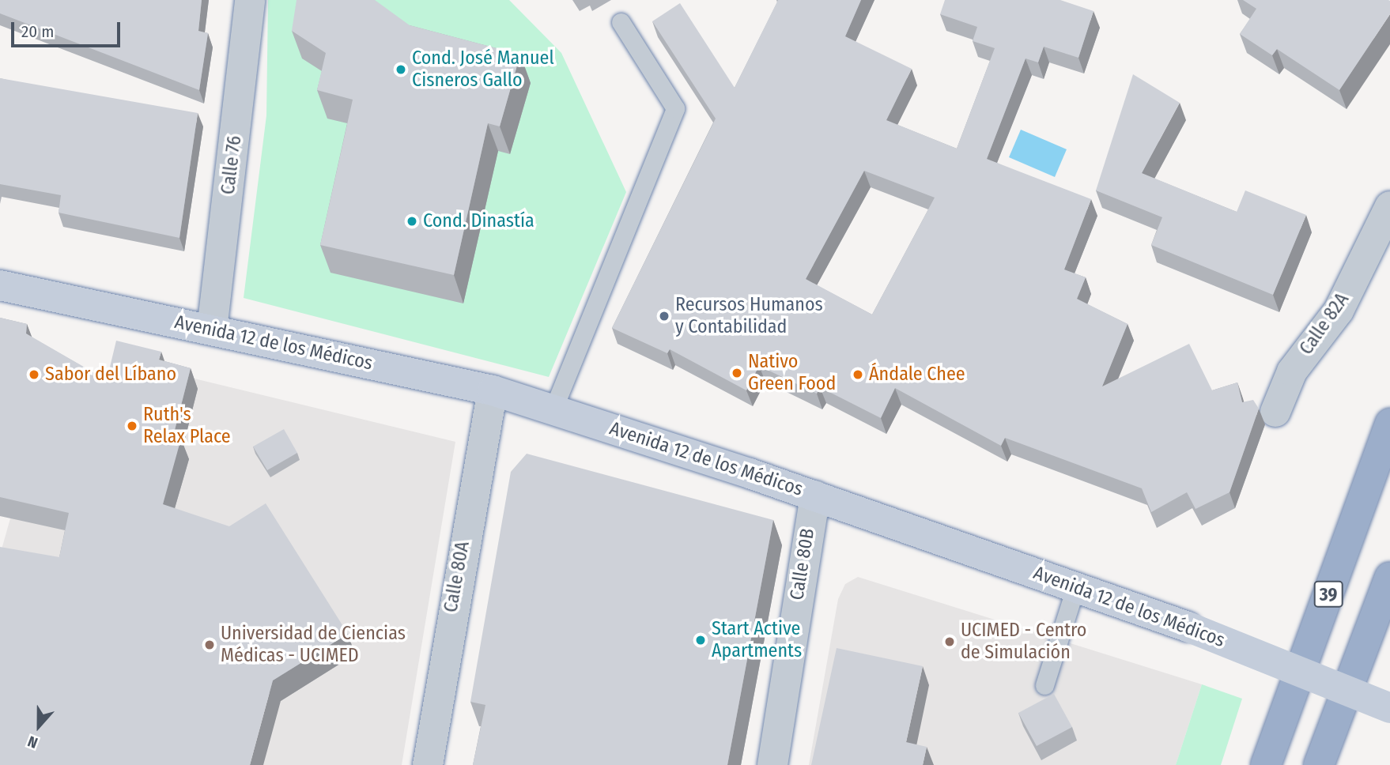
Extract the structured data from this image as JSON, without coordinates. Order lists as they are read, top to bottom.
{
  "streets": {
    "highway": ["39"],
    "main road": ["Avenida 12 de los Médicos"],
    "street": [
      "Calle 76",
      "Calle 82A",
      "Calle 80B",
      "Calle 80A"
    ]
  },
  "crossings": [
    ["Calle 76", "Avenida 12 de los Médicos"],
    ["Avenida 12 de los Médicos", "Calle 80B"],
    ["Avenida 12 de los Médicos", "Calle 80A"]
  ],
  "places": [
    "Cond. José Manuel Cisneros Gallo",
    "Cond. Dinastía",
    "Recursos Humanos y Contabilidad",
    "Nativo Green Food",
    "Sabor del Líbano",
    "Ándale Chee",
    "Ruth's Relax Place",
    "Start Active Apartments",
    "UCIMED - Centro de Simulación",
    "Universidad de Ciencias Médicas - UCIMED"
  ],
  "scale_bar": "20 m",
  "north": "bottom"
}
